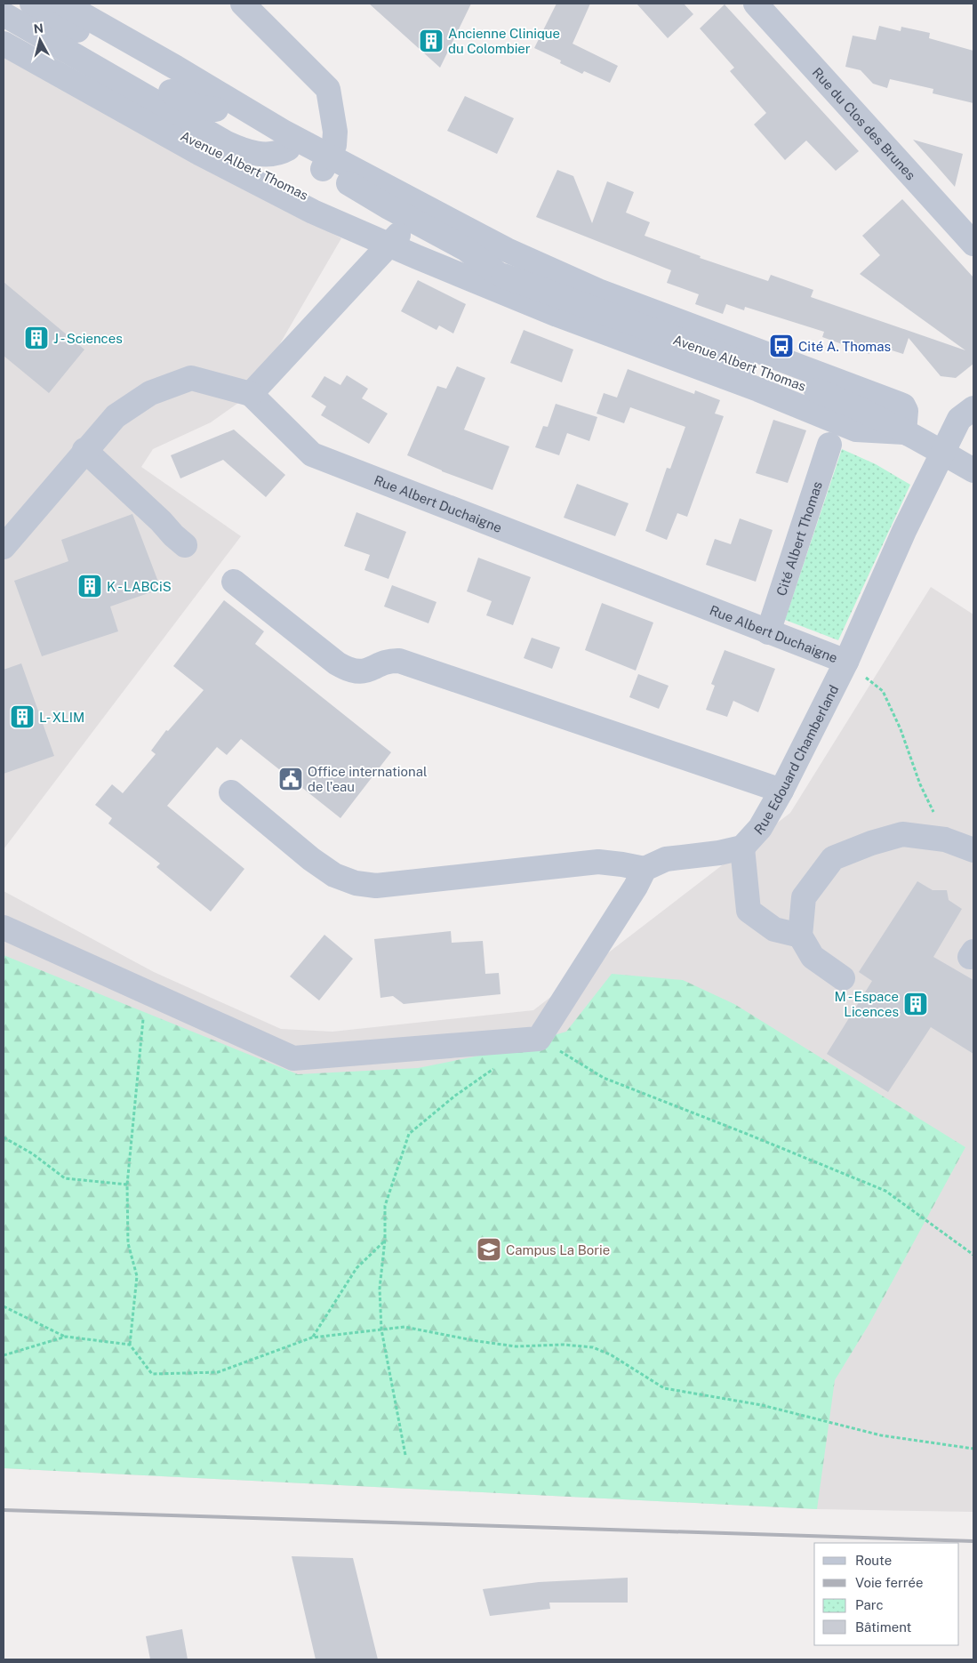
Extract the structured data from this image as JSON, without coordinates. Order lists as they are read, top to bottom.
{
  "streets": {
    "street": [
      "Rue du Clos des Brunes",
      "Avenue Albert Thomas",
      "Rue Albert Duchaigne",
      "Cité Albert Thomas",
      "Rue Edouard Chamberland"
    ]
  },
  "crossings": [
    ["Avenue Albert Thomas", "Rue Edouard Chamberland"],
    ["Rue Albert Duchaigne", "Cité Albert Thomas"],
    ["Rue Albert Duchaigne", "Rue Edouard Chamberland"]
  ],
  "places": {
    "building": [
      "Ancienne Clinique du Colombier",
      "J - Sciences",
      "K - LABCiS",
      "L- XLIM",
      "M - Espace Licences"
    ],
    "bus stop": ["Cité A. Thomas"],
    "public building": ["Office international de l'eau"],
    "school or university": ["Campus La Borie"]
  },
  "legend": [
    "Route",
    "Voie ferrée",
    "Parc",
    "Bâtiment"
  ],
  "north": "top"
}
